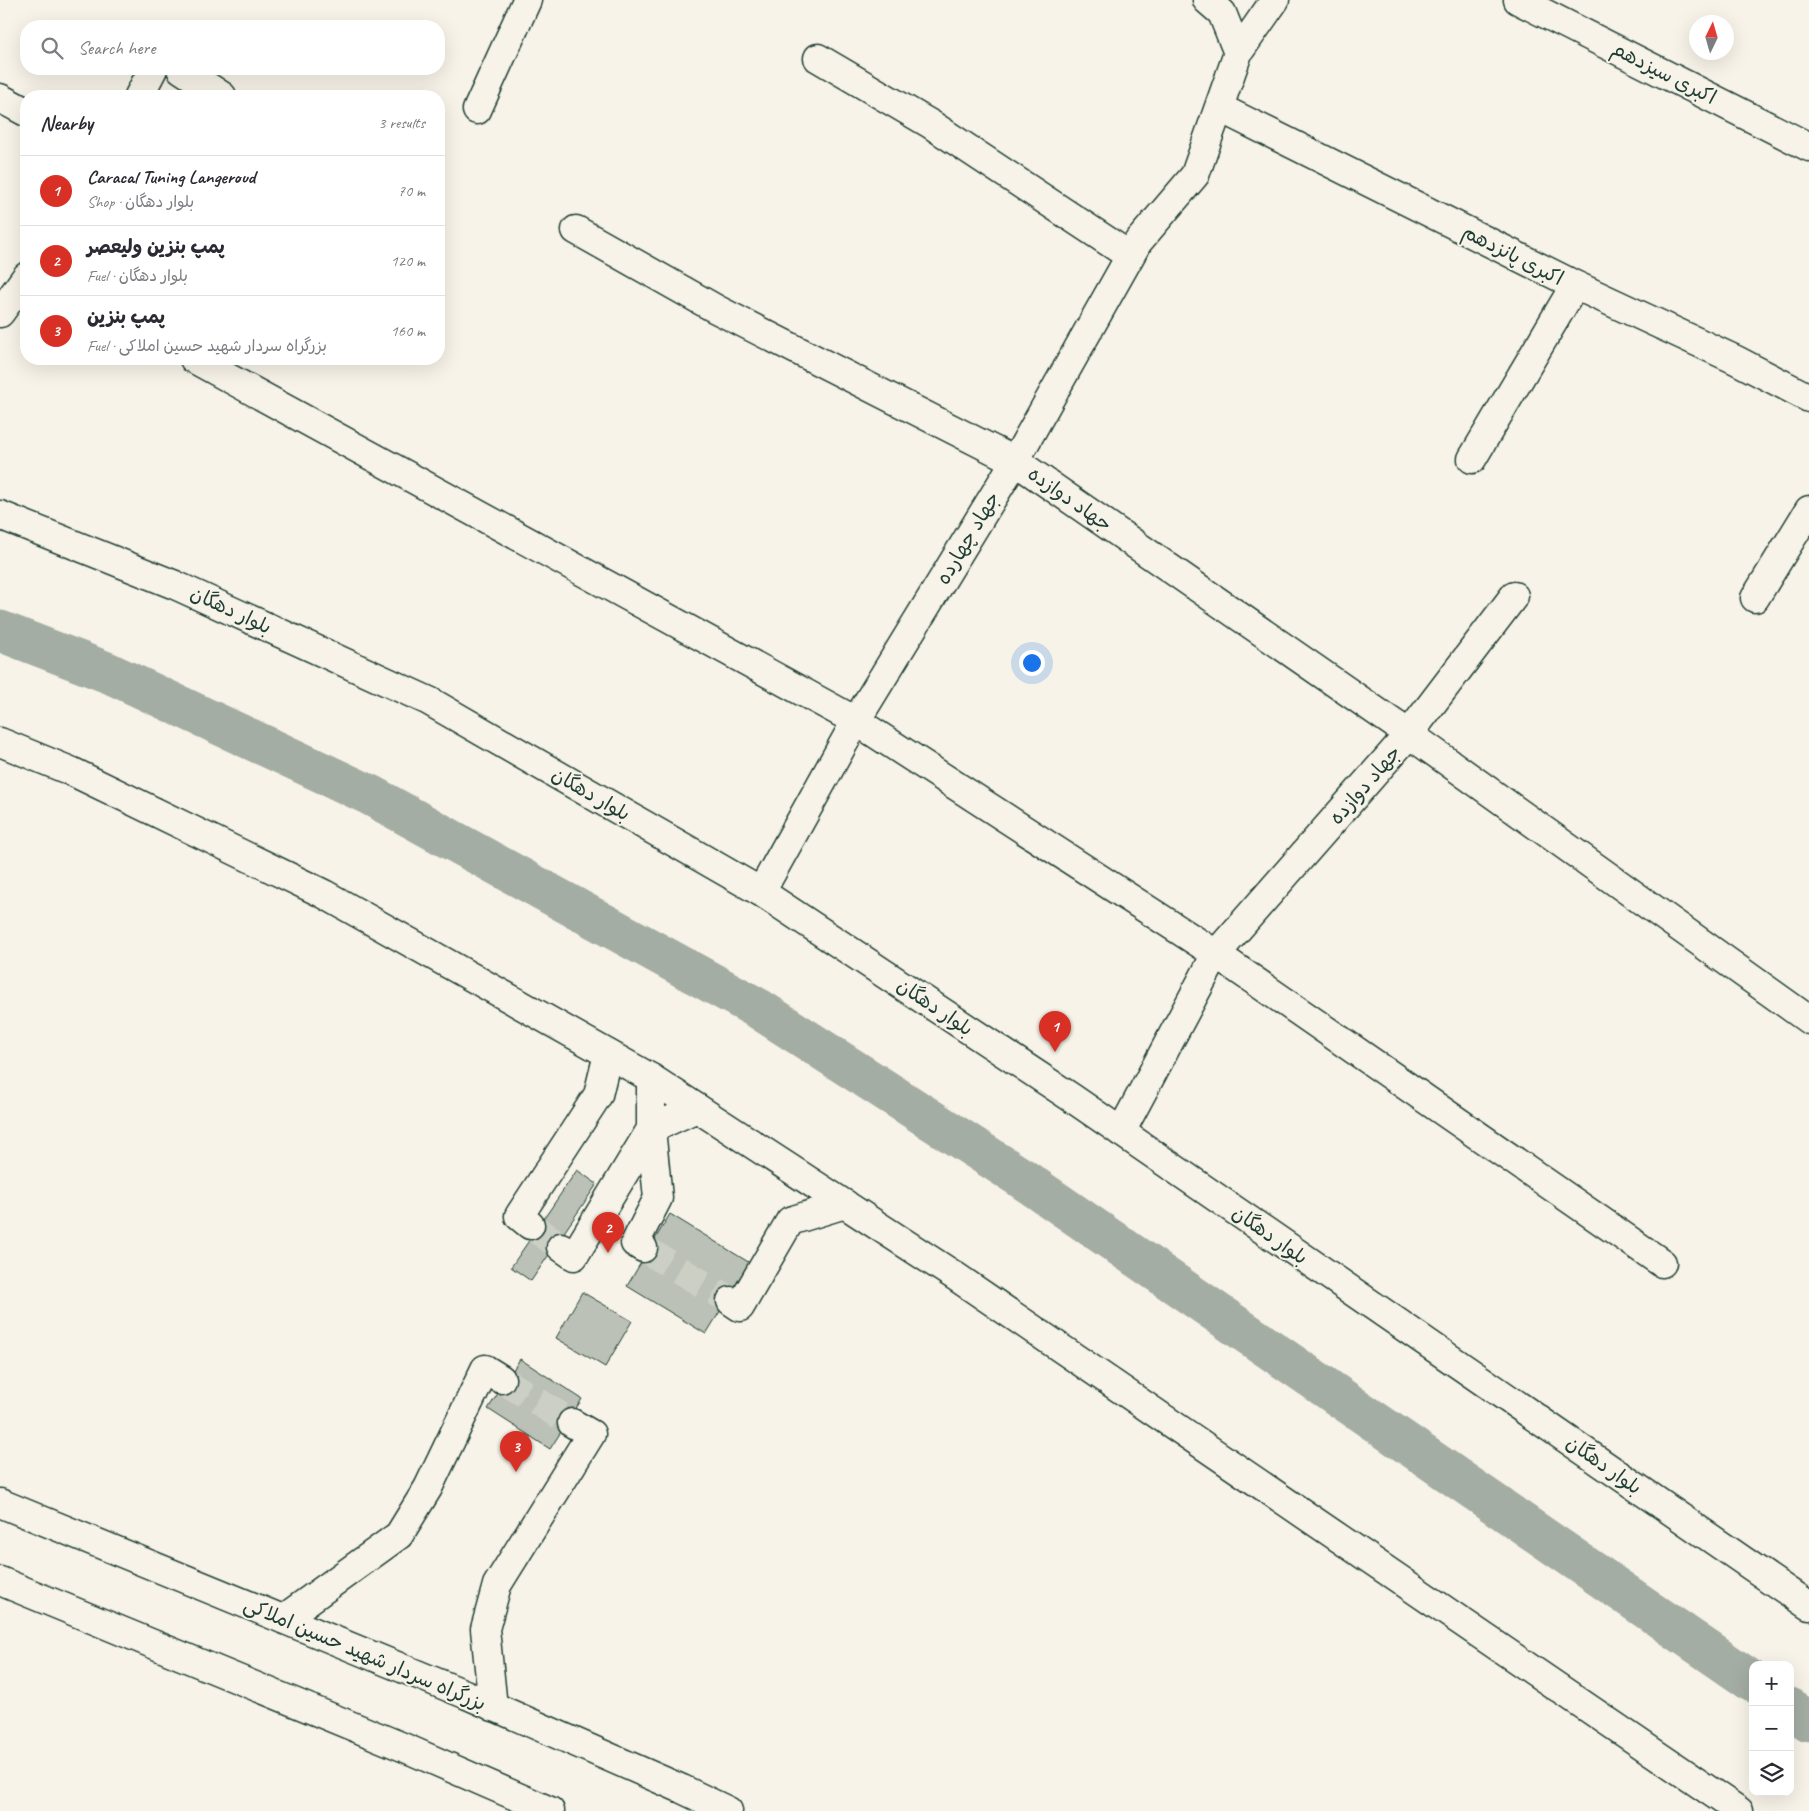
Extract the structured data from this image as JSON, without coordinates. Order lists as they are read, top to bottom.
{
  "streets": {
    "main road": [
      "اکبری سیزدهم",
      "اکبری پانزدهم",
      "جهاد دوازده",
      "جهاد چهارده",
      "بلوار دهگان",
      "بزرگراه سردار شهید حسین املاکی"
    ]
  },
  "crossings": [
    ["اکبری پانزدهم", "جهاد چهارده"],
    ["جهاد دوازده", "جهاد چهارده"],
    ["جهاد دوازده", "بلوار دهگان"],
    ["جهاد چهارده", "بلوار دهگان"]
  ],
  "north": "top",
  "page": {
    "search": "Search here",
    "heading": ["Nearby", "3 results"],
    "list": [
      {
        "mark": "1",
        "name": "Caracal Tuning Langeroud",
        "note": "Shop · بلوار دهگان",
        "value": "70 m"
      },
      {
        "mark": "2",
        "name": "پمپ بنزین ولیعصر",
        "note": "Fuel · بلوار دهگان",
        "value": "120 m"
      },
      {
        "mark": "3",
        "name": "پمپ بنزین",
        "note": "Fuel · بزرگراه سردار شهید حسین املاکی",
        "value": "160 m"
      }
    ],
    "pins": ["1", "2", "3"],
    "map_buttons": ["+", "−"]
  }
}
